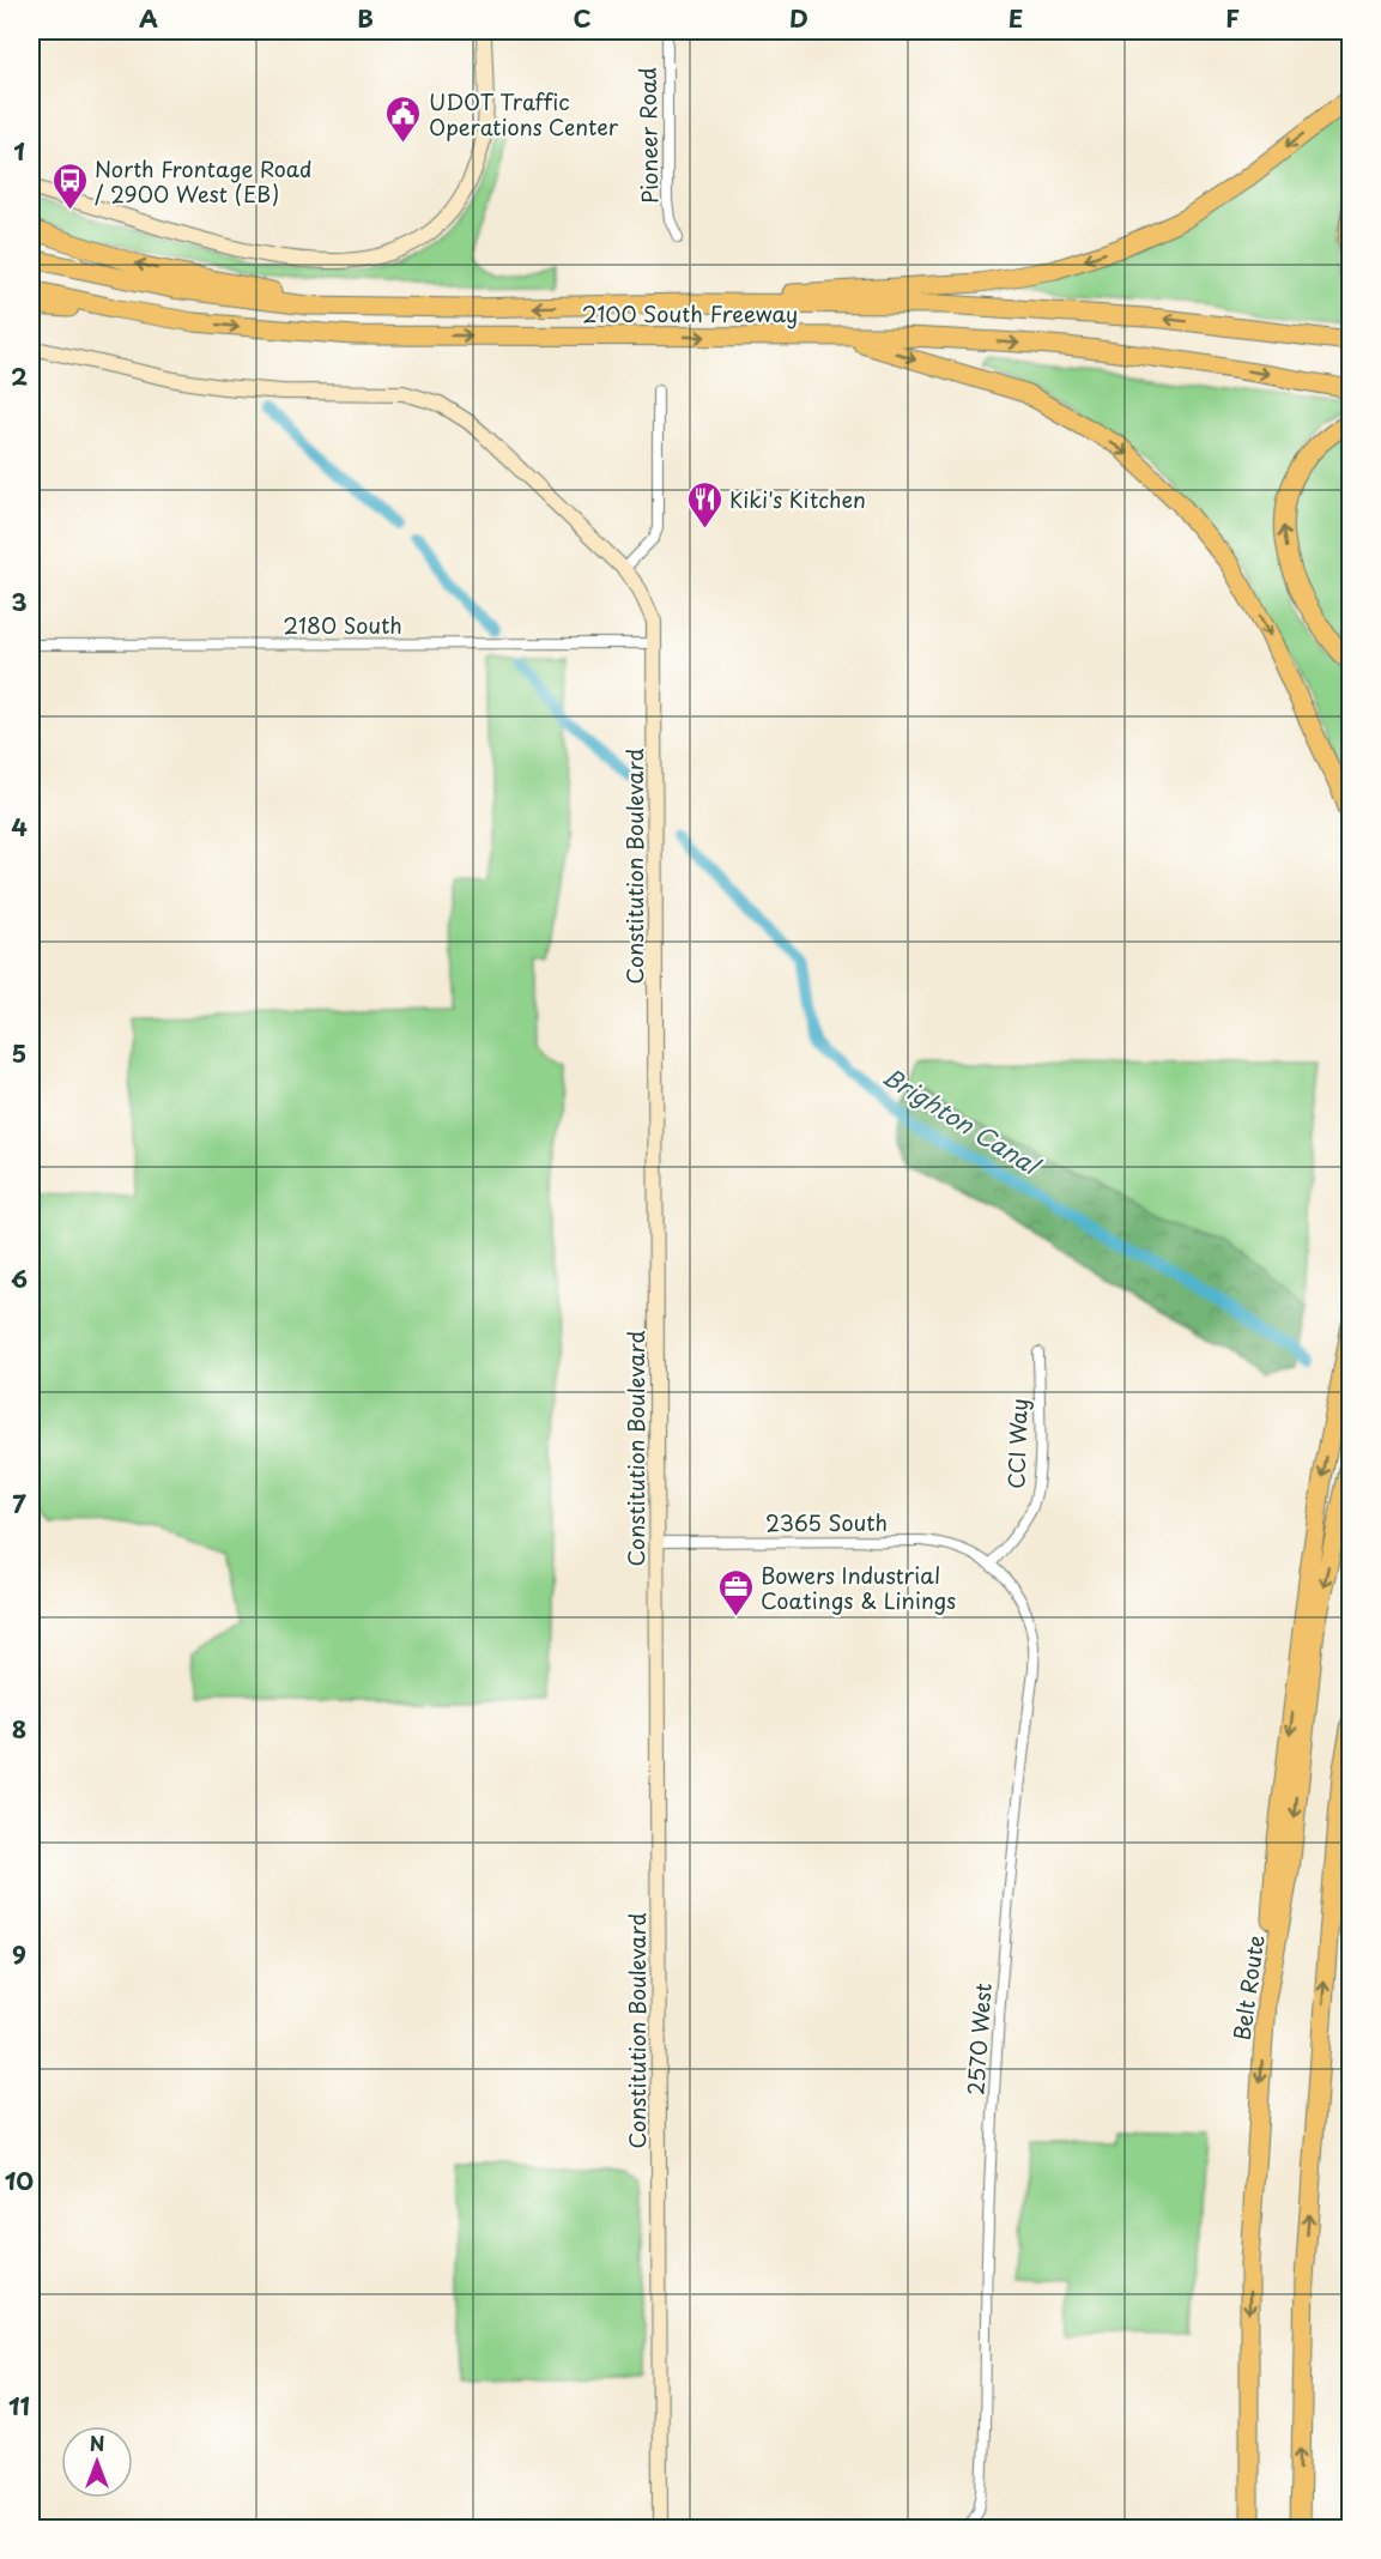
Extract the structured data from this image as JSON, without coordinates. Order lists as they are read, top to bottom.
{
  "streets": {
    "highway": ["2100 South Freeway", "Belt Route"],
    "street": [
      "Pioneer Road",
      "2180 South",
      "Constitution Boulevard",
      "CCI Way",
      "2365 South",
      "2570 West"
    ]
  },
  "crossings": [
    ["2180 South", "Constitution Boulevard"],
    ["Constitution Boulevard", "2365 South"],
    ["CCI Way", "2365 South"],
    ["CCI Way", "2570 West"],
    ["2365 South", "2570 West"]
  ],
  "water": ["Brighton Canal"],
  "places": {
    "public building": ["UDOT Traffic Operations Center"],
    "bus stop": ["North Frontage Road / 2900 West (EB)"],
    "restaurant": ["Kiki's Kitchen"],
    "office": ["Bowers Industrial Coatings & Linings"]
  },
  "north": "top",
  "grid": {
    "columns": [
      "A",
      "B",
      "C",
      "D",
      "E",
      "F"
    ],
    "rows": [
      "1",
      "2",
      "3",
      "4",
      "5",
      "6",
      "7",
      "8",
      "9",
      "10",
      "11"
    ]
  }
}
